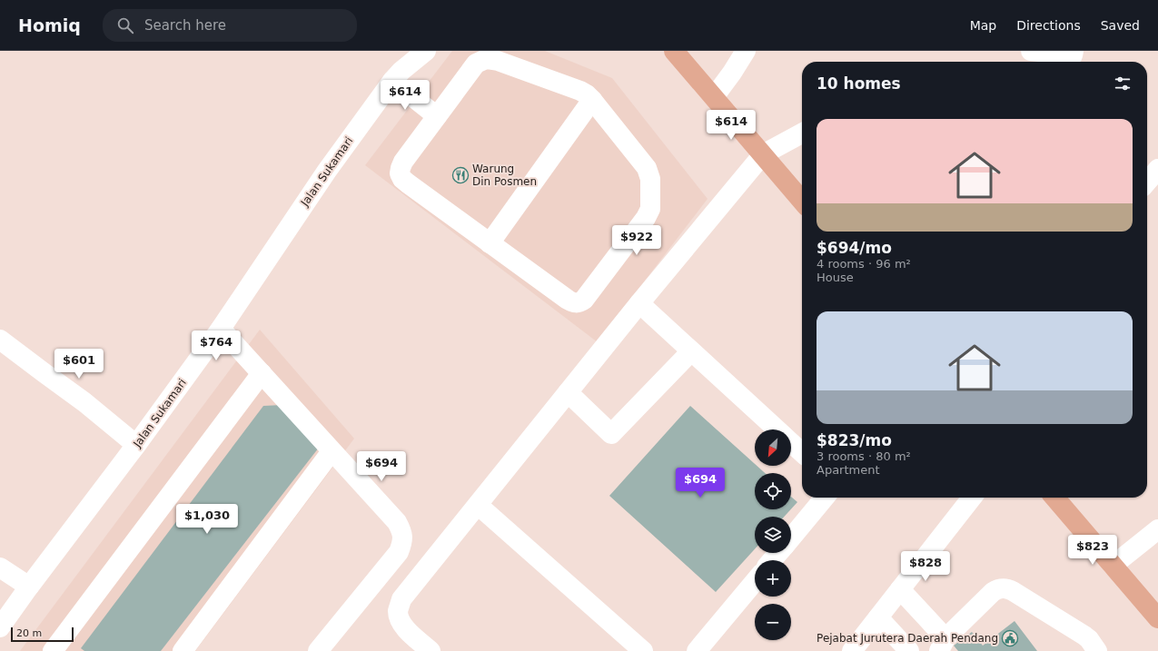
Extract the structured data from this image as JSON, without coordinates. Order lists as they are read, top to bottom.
{
  "streets": {
    "street": ["Jalan Sukamari"]
  },
  "places": {
    "restaurant": ["Warung Din Posmen"],
    "public building": ["Pejabat Jurutera Daerah Pendang"]
  },
  "scale_bar": "20 m",
  "north": "bottom left",
  "page": {
    "header": "Homiq",
    "search": "Search here",
    "nav": ["Map", "Directions", "Saved"],
    "heading": "10 homes",
    "price": [
      "$614",
      "$614",
      "$922",
      "$764",
      "$601",
      "$694",
      "$694",
      "$1,030",
      "$823",
      "$828"
    ],
    "list": [
      {
        "name": "$694/mo",
        "note": "4 rooms · 96 m² · House"
      },
      {
        "name": "$823/mo",
        "note": "3 rooms · 80 m² · Apartment"
      }
    ],
    "map_buttons": ["+", "−"],
    "scale": "20 m"
  }
}
